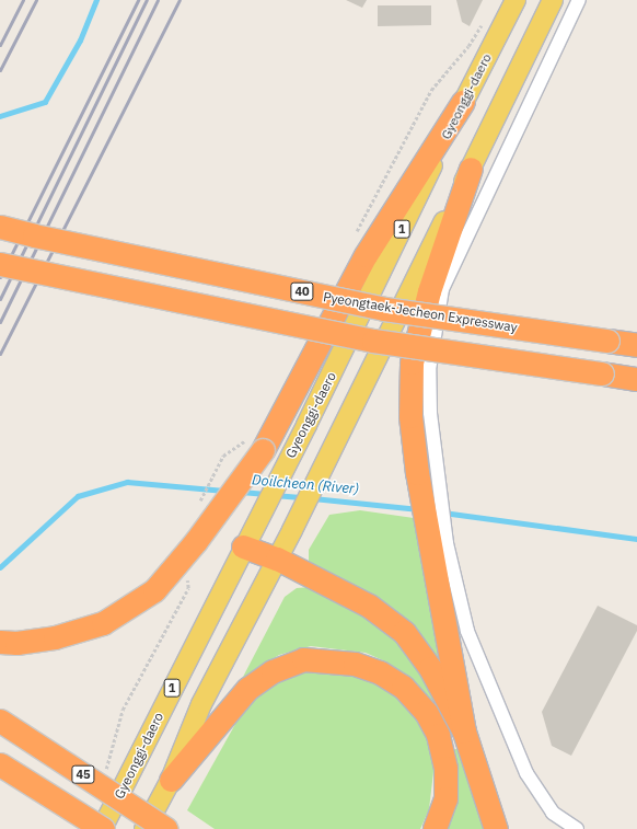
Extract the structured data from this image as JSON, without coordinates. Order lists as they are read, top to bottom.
{
  "streets": {
    "highway": ["40", "Pyeongtaek-Jecheon Expressway", "45"],
    "main road": ["Gyeonggi-daero", "1"]
  },
  "water": ["Doilcheon (River)"]
}
